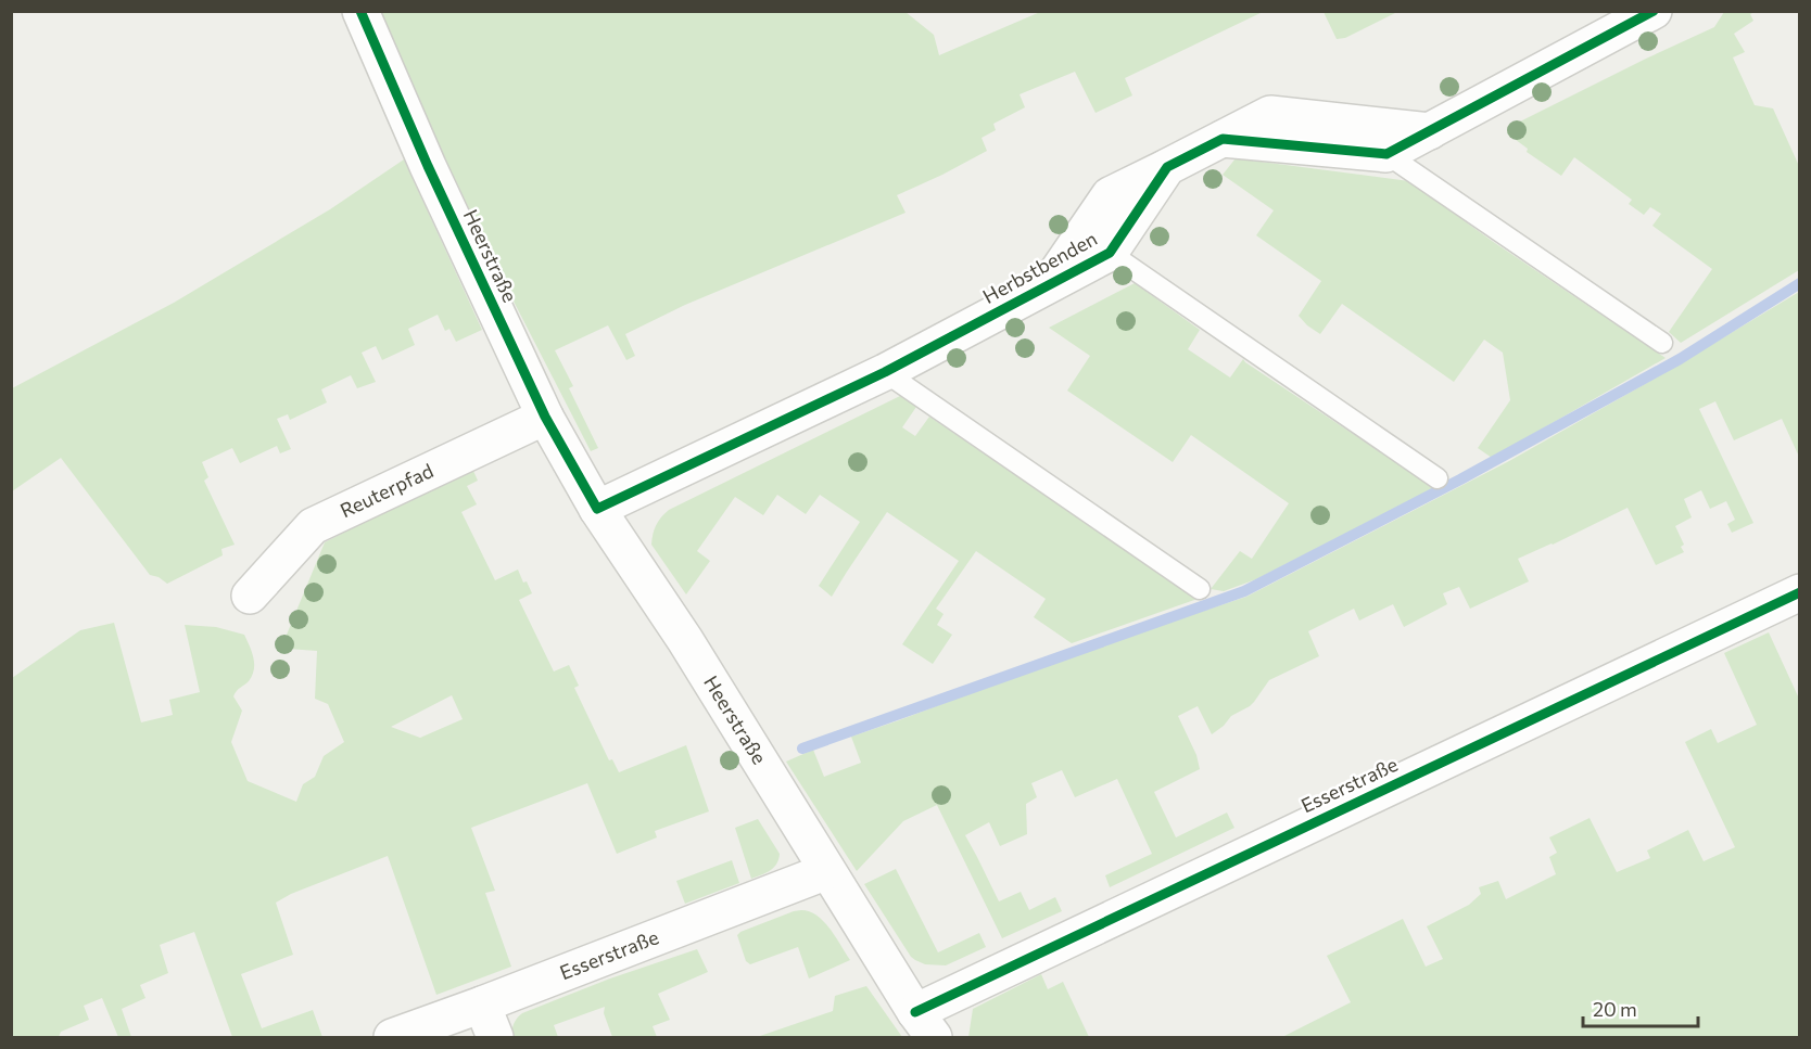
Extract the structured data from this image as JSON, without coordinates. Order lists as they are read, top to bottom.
{
  "streets": {
    "street": [
      "Heerstraße",
      "Herbstbenden",
      "Reuterpfad",
      "Esserstraße"
    ]
  },
  "crossings": [
    ["Heerstraße", "Herbstbenden"],
    ["Heerstraße", "Reuterpfad"],
    ["Heerstraße", "Esserstraße"]
  ],
  "scale_bar": "20 m"
}
